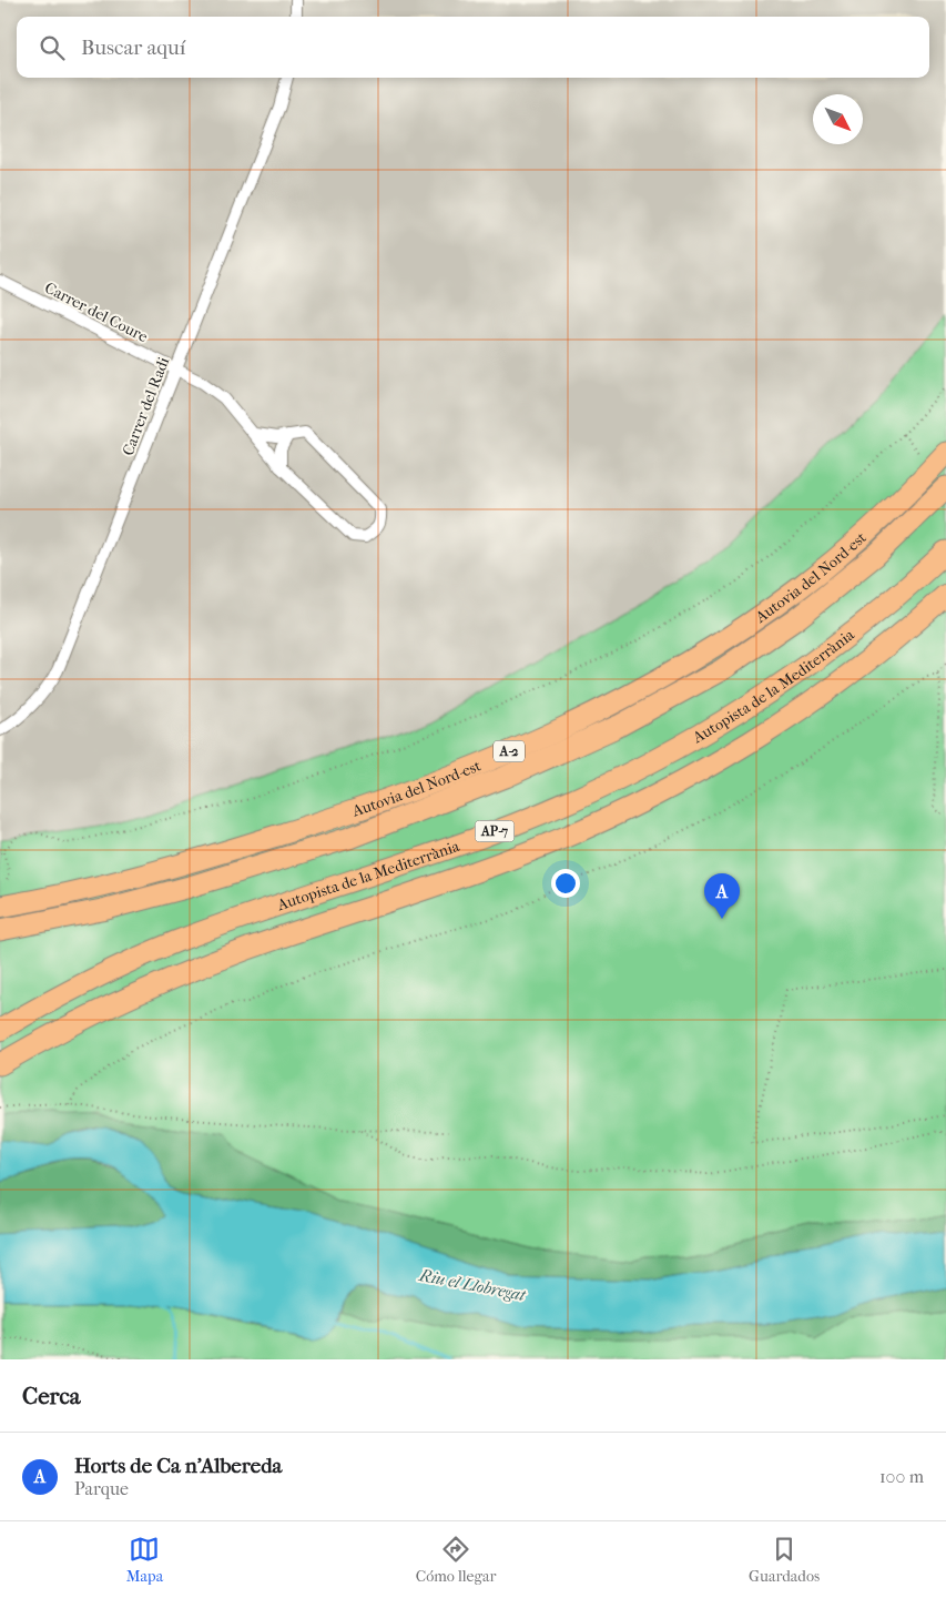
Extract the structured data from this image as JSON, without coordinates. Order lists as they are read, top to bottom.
{
  "streets": {
    "highway": [
      "Autovia del Nord-est",
      "Autopista de la Mediterrània",
      "A-2",
      "AP-7"
    ],
    "street": ["Carrer del Coure", "Carrer del Radi"]
  },
  "crossings": [
    ["Carrer del Coure", "Carrer del Radi"]
  ],
  "water": ["Riu el Llobregat"],
  "north": "bottom right",
  "page": {
    "search": "Buscar aquí",
    "pins": "A",
    "heading": "Cerca",
    "list": [
      {
        "mark": "A",
        "name": "Horts de Ca n'Albereda",
        "note": "Parque",
        "value": "100 m"
      }
    ],
    "nav": ["Mapa", "Cómo llegar", "Guardados"]
  }
}
